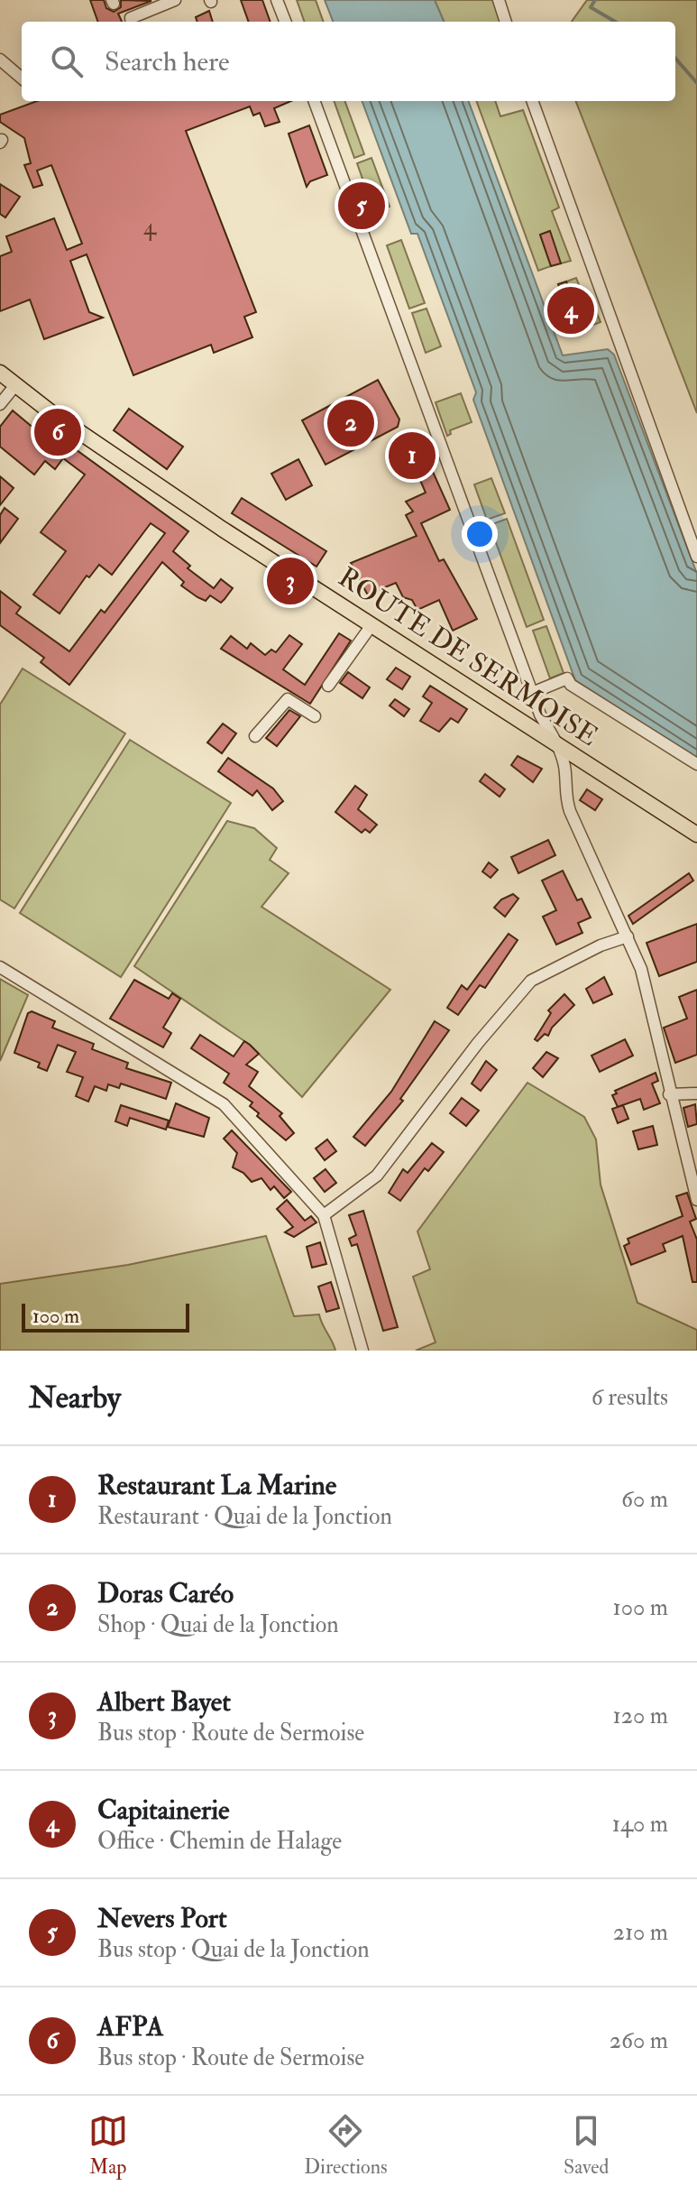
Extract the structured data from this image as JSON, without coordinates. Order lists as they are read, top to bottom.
{
  "streets": {
    "main road": ["ROUTE DE SERMOISE"]
  },
  "house_numbers": ["4"],
  "scale_bar": "100 m",
  "page": {
    "search": "Search here",
    "pins": [
      "5",
      "4",
      "2",
      "6",
      "1",
      "3"
    ],
    "scale": "100 m",
    "heading": ["Nearby", "6 results"],
    "list": [
      {
        "mark": "1",
        "name": "Restaurant La Marine",
        "note": "Restaurant · Quai de la Jonction",
        "value": "60 m"
      },
      {
        "mark": "2",
        "name": "Doras Caréo",
        "note": "Shop · Quai de la Jonction",
        "value": "100 m"
      },
      {
        "mark": "3",
        "name": "Albert Bayet",
        "note": "Bus stop · Route de Sermoise",
        "value": "120 m"
      },
      {
        "mark": "4",
        "name": "Capitainerie",
        "note": "Office · Chemin de Halage",
        "value": "140 m"
      },
      {
        "mark": "5",
        "name": "Nevers Port",
        "note": "Bus stop · Quai de la Jonction",
        "value": "210 m"
      },
      {
        "mark": "6",
        "name": "AFPA",
        "note": "Bus stop · Route de Sermoise",
        "value": "260 m"
      }
    ],
    "nav": ["Map", "Directions", "Saved"]
  }
}
